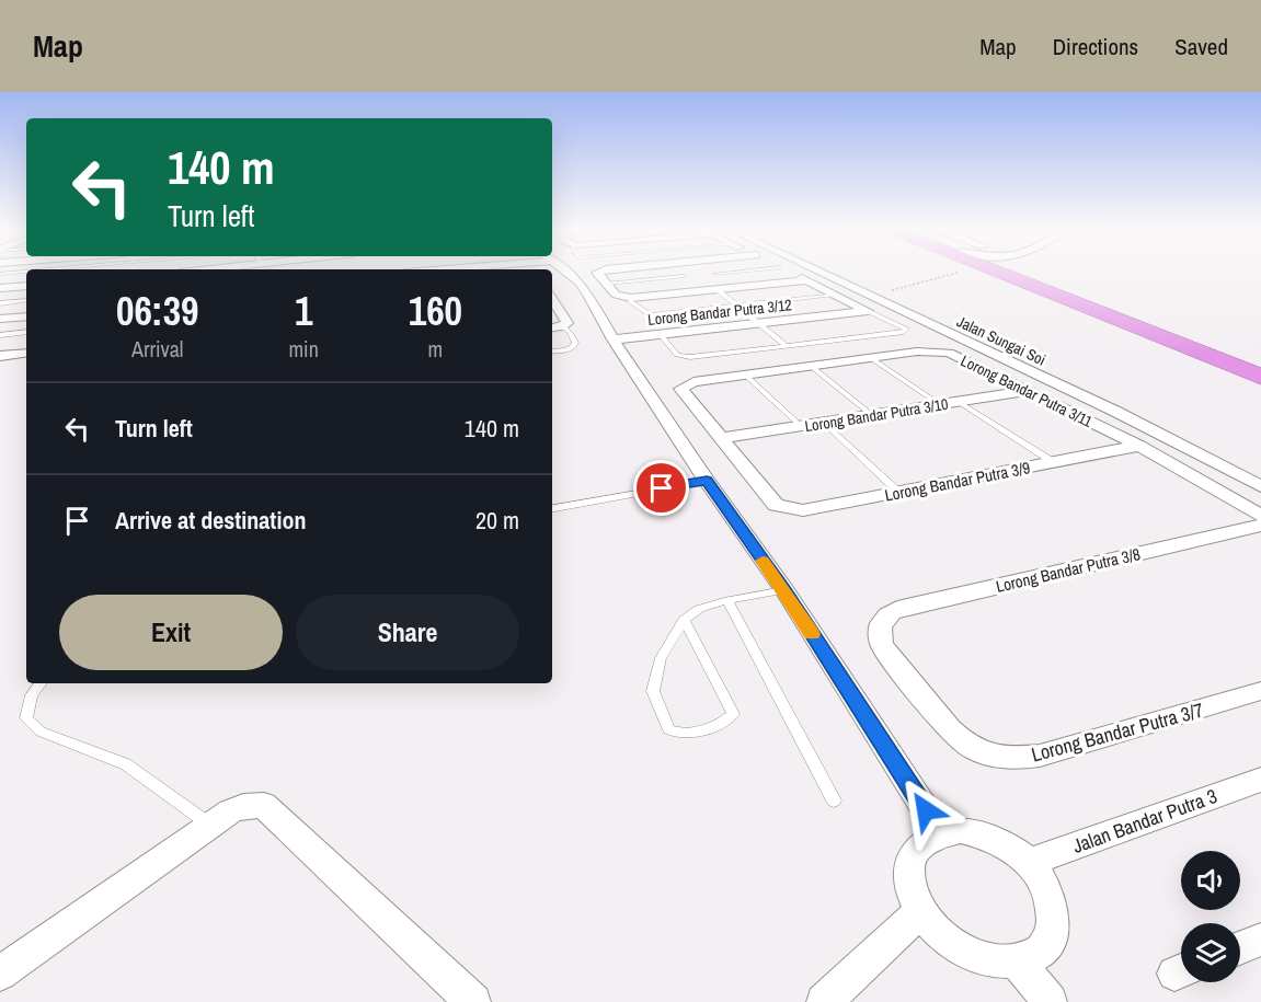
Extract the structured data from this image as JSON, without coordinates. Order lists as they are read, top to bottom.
{
  "streets": {
    "street": [
      "Lorong Bandar Putra 3/12",
      "Jalan Sungai Soi",
      "Lorong Bandar Putra 3/11",
      "Lorong Bandar Putra 3/10",
      "Lorong Bandar Putra 3/9",
      "Lorong Bandar Putra 3/8",
      "Lorong Bandar Putra 3/7",
      "Jalan Bandar Putra 3"
    ]
  },
  "crossings": [
    ["Lorong Bandar Putra 3/11", "Lorong Bandar Putra 3/10"],
    ["Lorong Bandar Putra 3/11", "Lorong Bandar Putra 3/9"],
    ["Lorong Bandar Putra 3/10", "Lorong Bandar Putra 3/9"],
    ["Lorong Bandar Putra 3/8", "Lorong Bandar Putra 3/7"]
  ],
  "page": {
    "header": "Map",
    "nav": ["Map", "Directions", "Saved"],
    "turn": ["140 m", "Turn left"],
    "eta": [
      "06:39",
      "Arrival",
      "1",
      "min",
      "160",
      "m"
    ],
    "list": [
      {
        "name": "Turn left",
        "value": "140 m"
      },
      {
        "name": "Arrive at destination",
        "value": "20 m"
      }
    ],
    "buttons": ["Exit", "Share"]
  }
}
